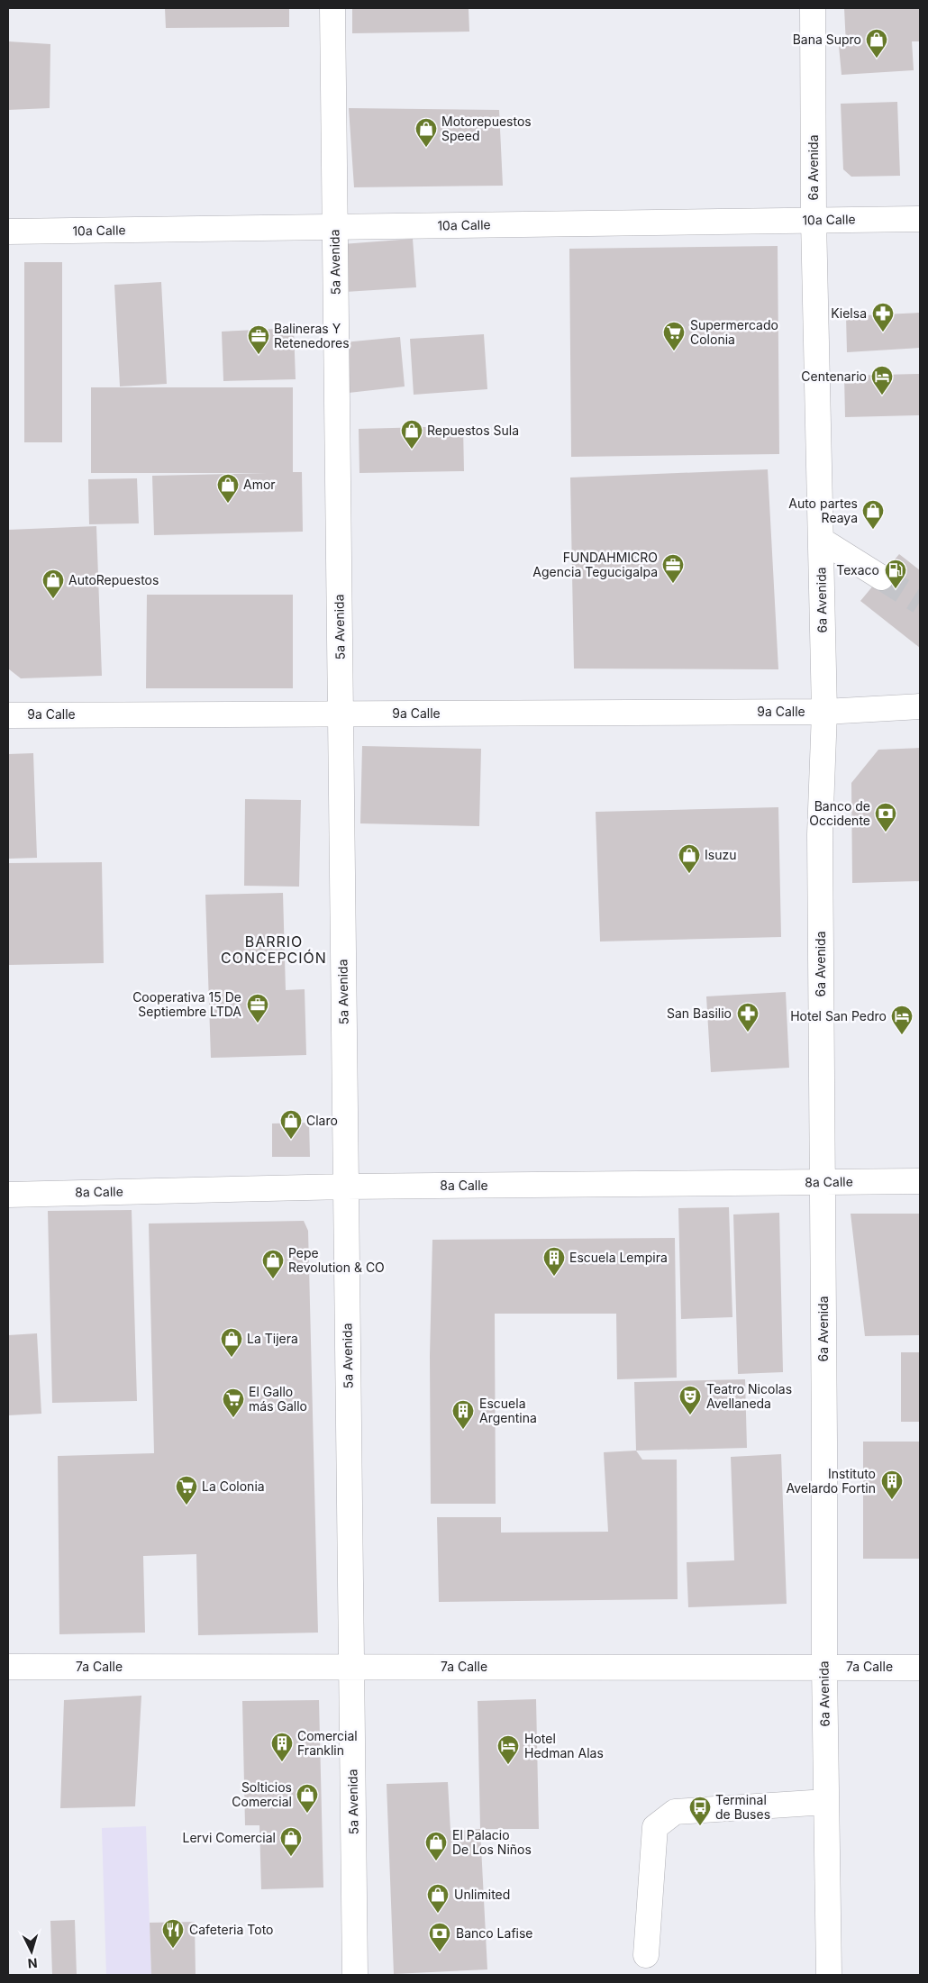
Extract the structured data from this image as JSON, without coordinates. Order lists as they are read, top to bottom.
{
  "streets": {
    "street": [
      "6a Avenida",
      "10a Calle",
      "5a Avenida",
      "9a Calle",
      "8a Calle",
      "7a Calle"
    ]
  },
  "crossings": [
    ["6a Avenida", "10a Calle"],
    ["6a Avenida", "9a Calle"],
    ["6a Avenida", "8a Calle"],
    ["6a Avenida", "7a Calle"],
    ["10a Calle", "5a Avenida"],
    ["5a Avenida", "9a Calle"],
    ["5a Avenida", "8a Calle"],
    ["5a Avenida", "7a Calle"]
  ],
  "districts": ["BARRIO CONCEPCIÓN"],
  "places": {
    "shop": [
      "Bana Supro",
      "Motorepuestos Speed",
      "Repuestos Sula",
      "Amor",
      "Auto partes Reaya",
      "AutoRepuestos",
      "Isuzu",
      "Claro",
      "Pepe Revolution & CO",
      "La Tijera",
      "Solticios Comercial",
      "Lervi Comercial",
      "El Palacio De Los Niños",
      "Unlimited"
    ],
    "pharmacy": ["Kielsa", "San Basilio"],
    "supermarket": ["Supermercado Colonia", "El Gallo más Gallo", "La Colonia"],
    "office": ["Balineras Y Retenedores", "FUNDAHMICRO Agencia Tegucigalpa", "Cooperativa 15 De Septiembre LTDA"],
    "hotel": ["Centenario", "Hotel San Pedro", "Hotel Hedman Alas"],
    "fuel station": ["Texaco"],
    "bank": ["Banco de Occidente", "Banco Lafise"],
    "building": [
      "Escuela Lempira",
      "Escuela Argentina",
      "Instituto Avelardo Fortin",
      "Comercial Franklin"
    ],
    "theatre": ["Teatro Nicolas Avellaneda"],
    "bus stop": ["Terminal de Buses"],
    "restaurant": ["Cafeteria Toto"]
  },
  "north": "bottom"
}
